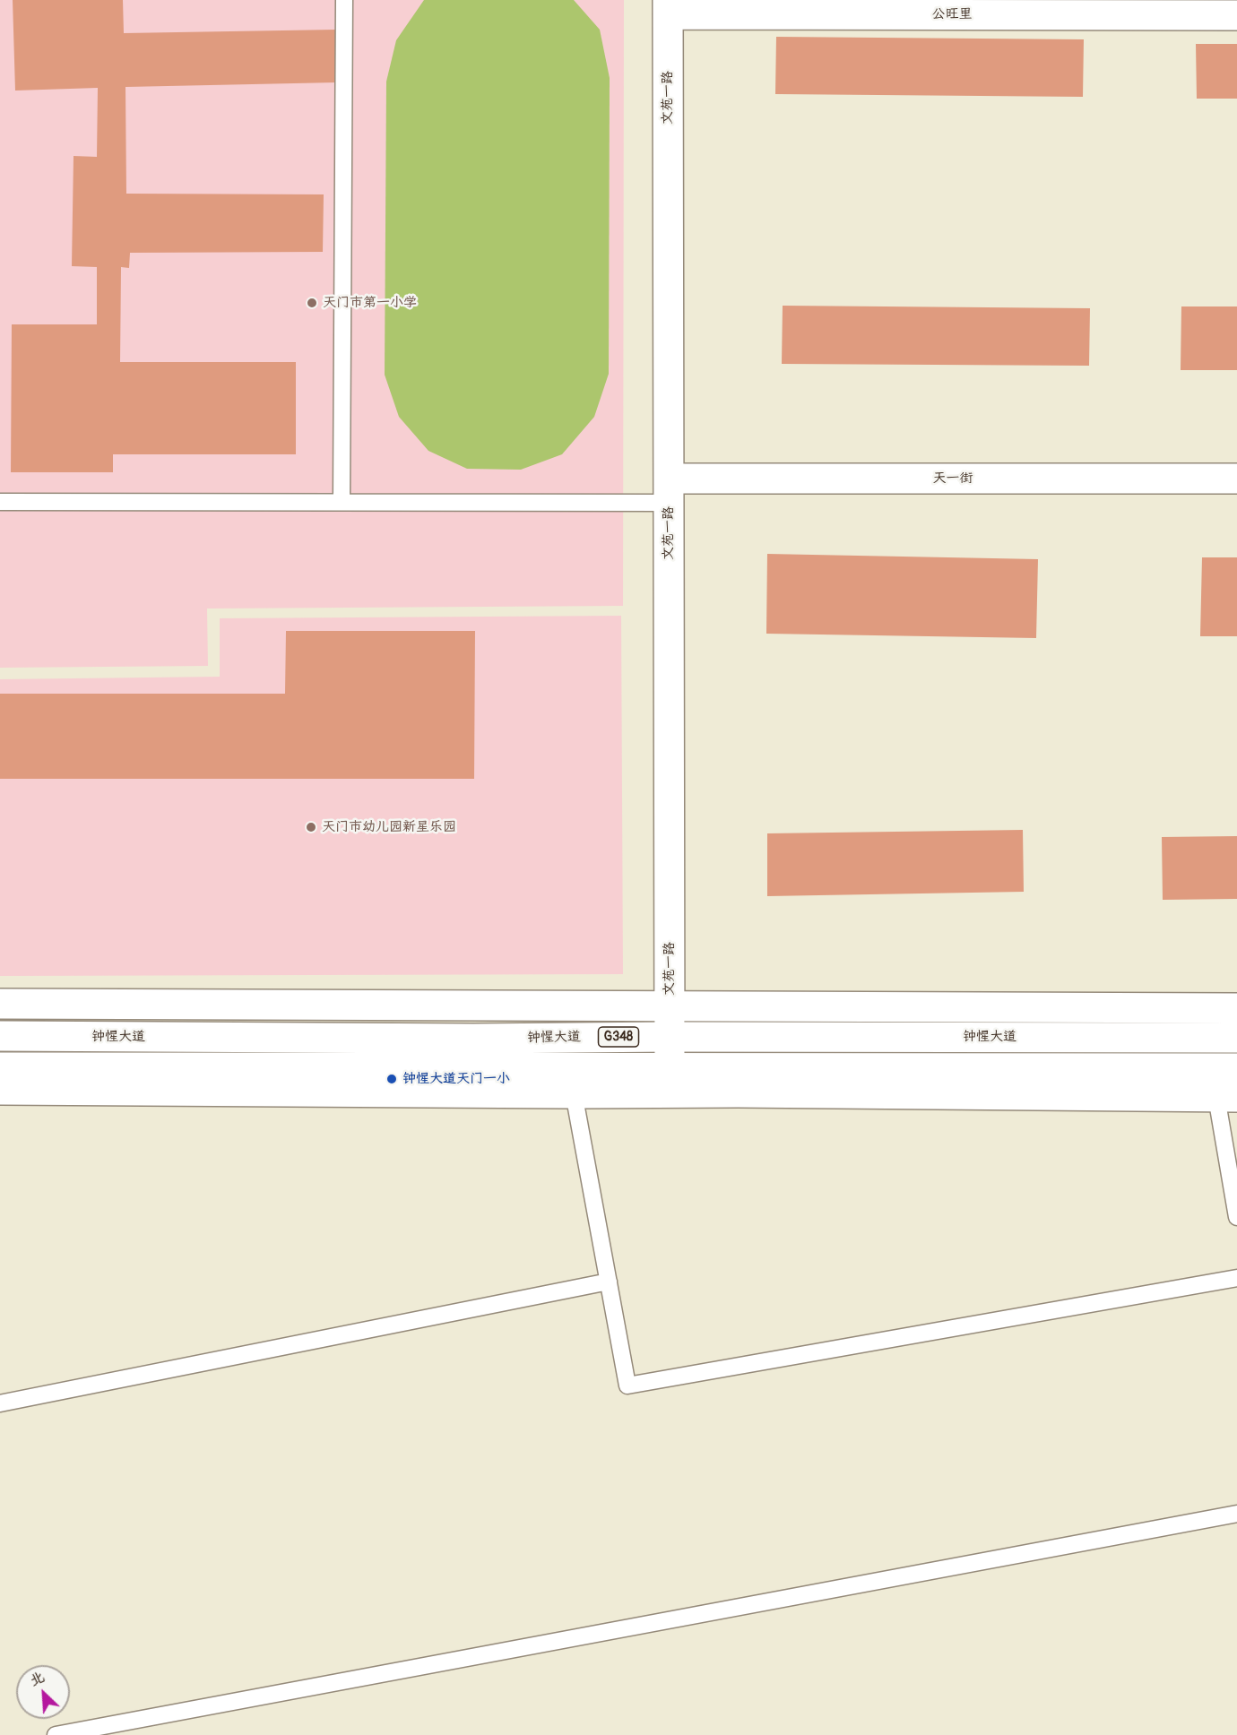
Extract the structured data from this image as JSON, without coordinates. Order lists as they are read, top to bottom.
{
  "streets": {
    "main road": [
      "公旺里",
      "文苑一路",
      "天一街",
      "钟惺大道",
      "G348"
    ]
  },
  "crossings": [
    ["公旺里", "文苑一路"],
    ["文苑一路", "天一街"],
    ["文苑一路", "钟惺大道"]
  ],
  "places": ["天门市第一小学", "天门市幼儿园新星乐园", "钟惺大道天门一小"],
  "north": "top left"
}
